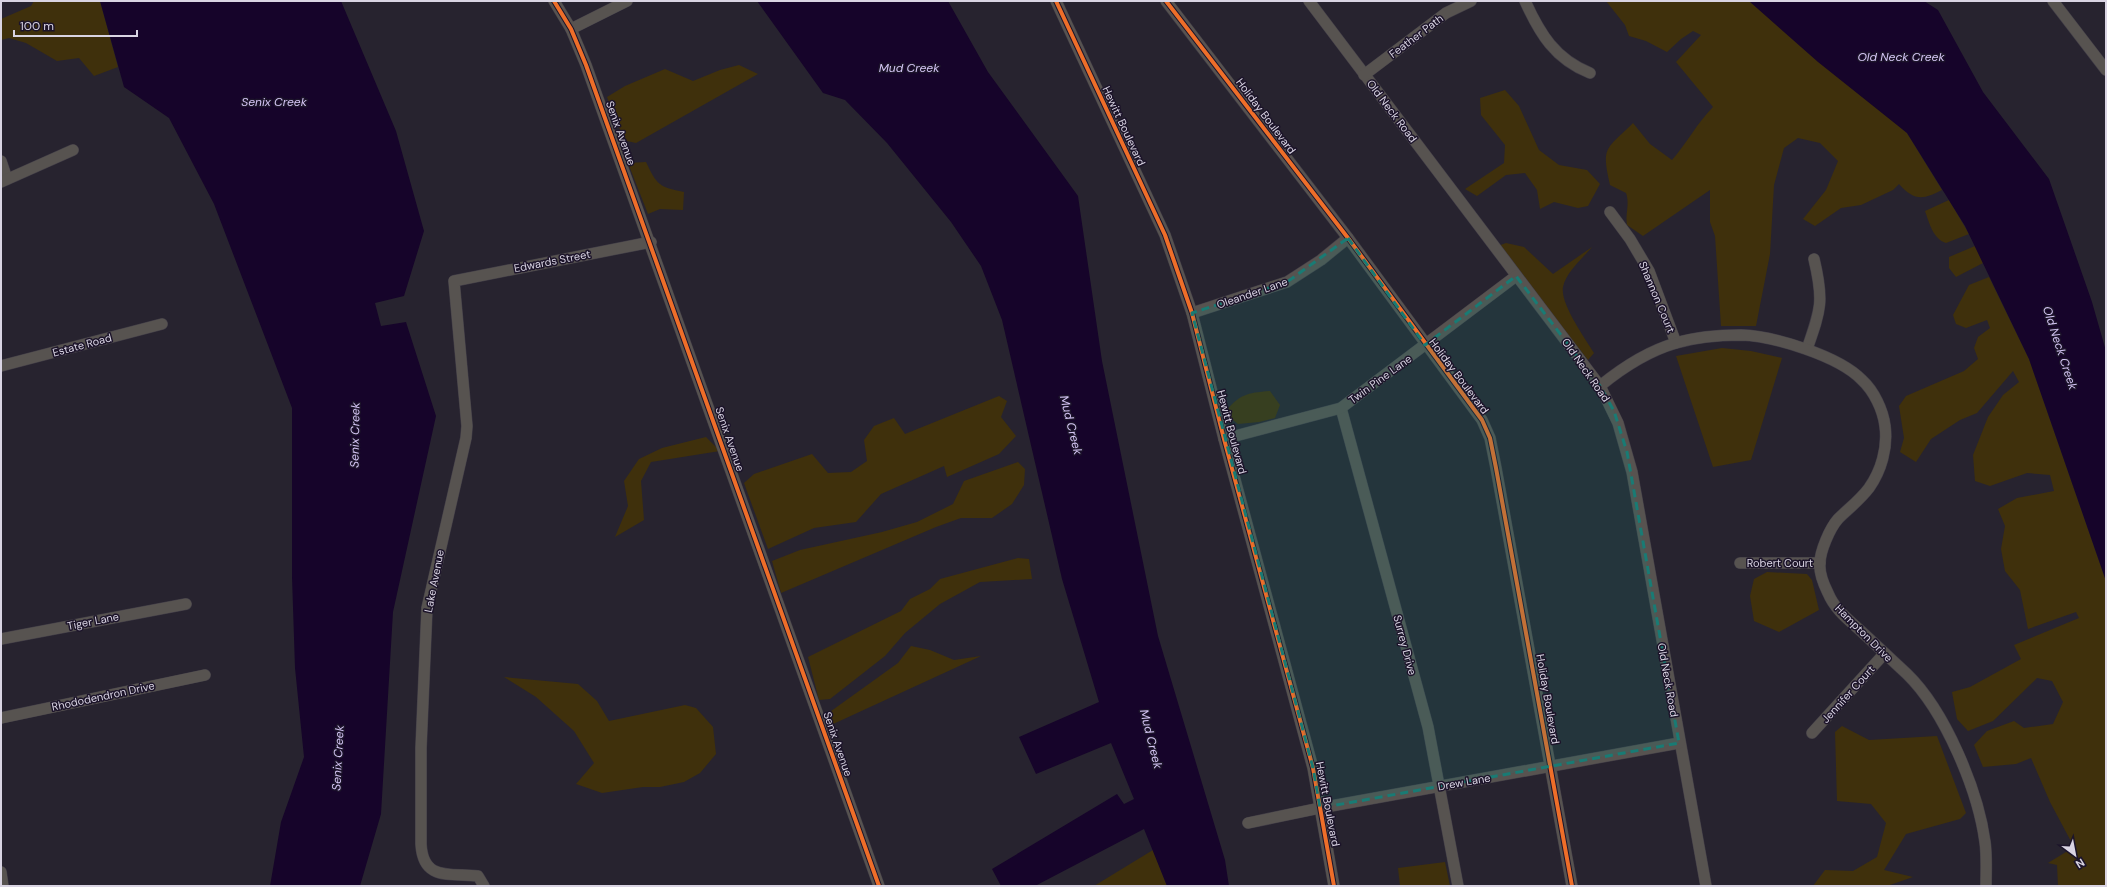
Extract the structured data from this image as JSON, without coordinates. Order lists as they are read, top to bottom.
{
  "streets": {
    "street": [
      "Feather Path",
      "Old Neck Road",
      "Holiday Boulevard",
      "Hewitt Boulevard",
      "Senix Avenue",
      "Edwards Street",
      "Oleander Lane",
      "Shannon Court",
      "Estate Road",
      "Twin Pine Lane",
      "Robert Court",
      "Lake Avenue",
      "Tiger Lane",
      "Hampton Drive",
      "Surrey Drive",
      "Jennifer Court",
      "Rhododendron Drive",
      "Drew Lane"
    ]
  },
  "crossings": [
    ["Feather Path", "Old Neck Road"],
    ["Old Neck Road", "Twin Pine Lane"],
    ["Old Neck Road", "Drew Lane"],
    ["Holiday Boulevard", "Oleander Lane"],
    ["Holiday Boulevard", "Twin Pine Lane"],
    ["Holiday Boulevard", "Drew Lane"],
    ["Hewitt Boulevard", "Oleander Lane"],
    ["Hewitt Boulevard", "Twin Pine Lane"],
    ["Hewitt Boulevard", "Drew Lane"],
    ["Senix Avenue", "Edwards Street"],
    ["Edwards Street", "Lake Avenue"],
    ["Twin Pine Lane", "Surrey Drive"],
    ["Robert Court", "Hampton Drive"],
    ["Hampton Drive", "Jennifer Court"],
    ["Surrey Drive", "Drew Lane"]
  ],
  "water": ["Old Neck Creek", "Mud Creek", "Senix Creek"],
  "scale_bar": "100 m",
  "north": "bottom right"
}
